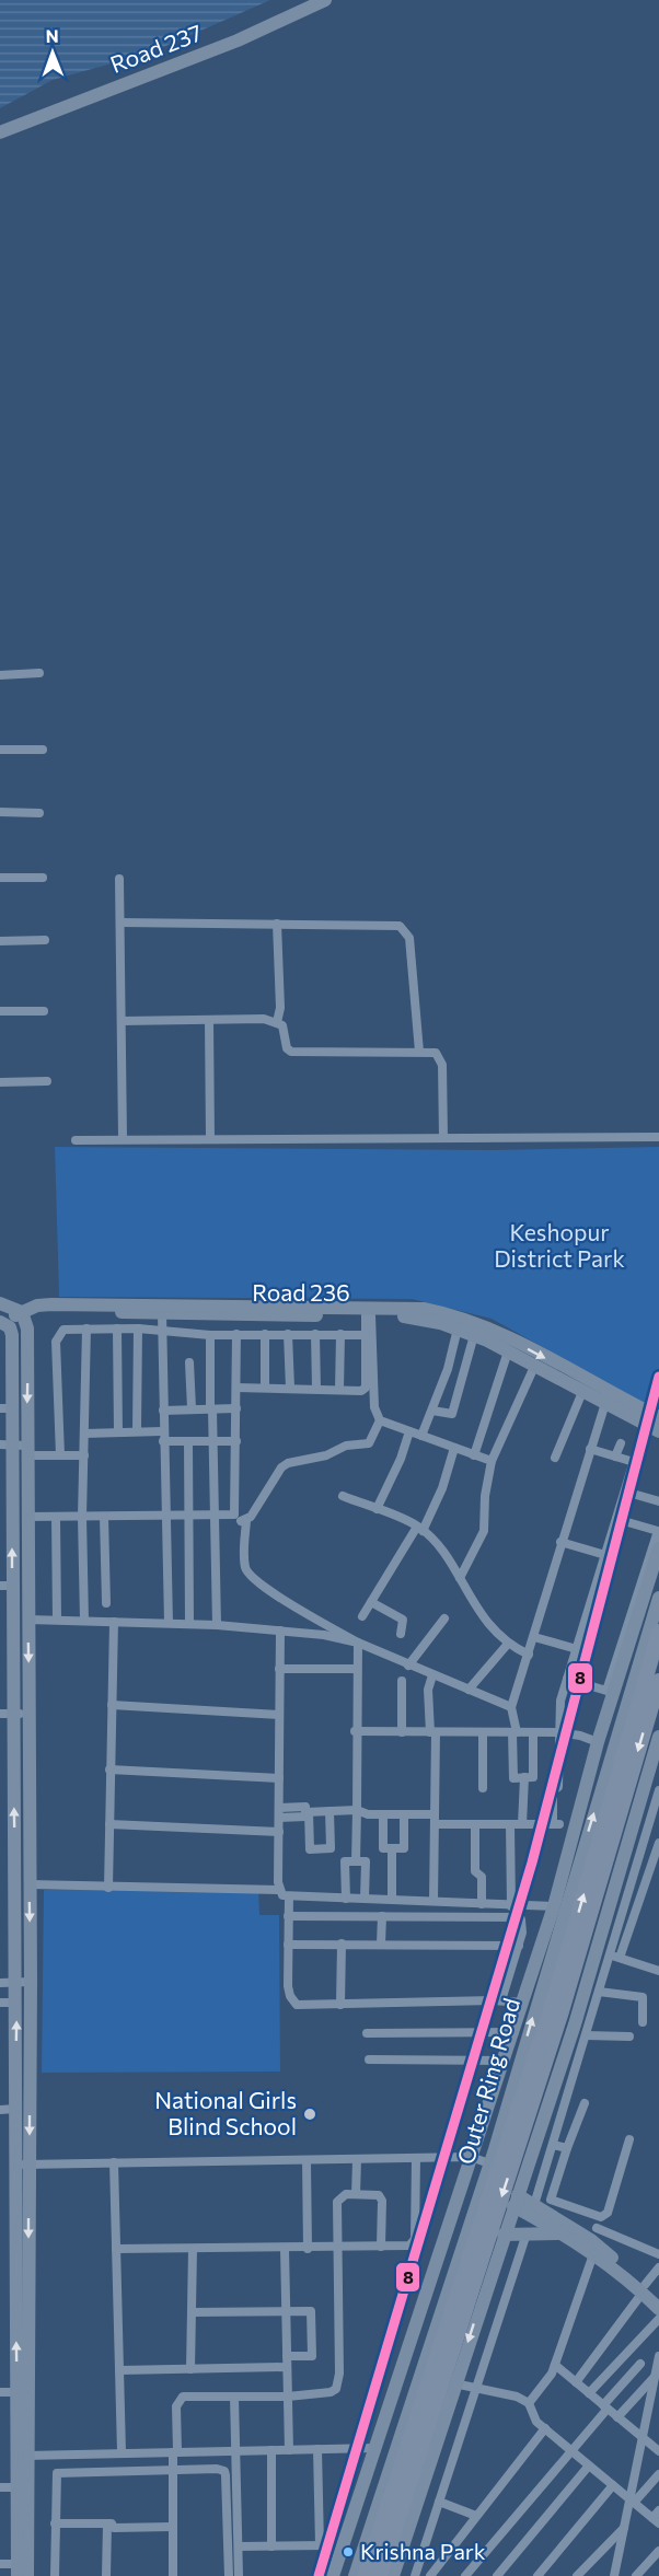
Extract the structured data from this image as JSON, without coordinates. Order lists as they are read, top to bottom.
{
  "streets": {
    "main road": ["Outer Ring Road"],
    "street": ["Road 237", "Road 236"]
  },
  "parks": ["Keshopur District Park"],
  "places": ["National Girls Blind School", "Krishna Park"],
  "lines": ["transit line 8"],
  "north": "top"
}
